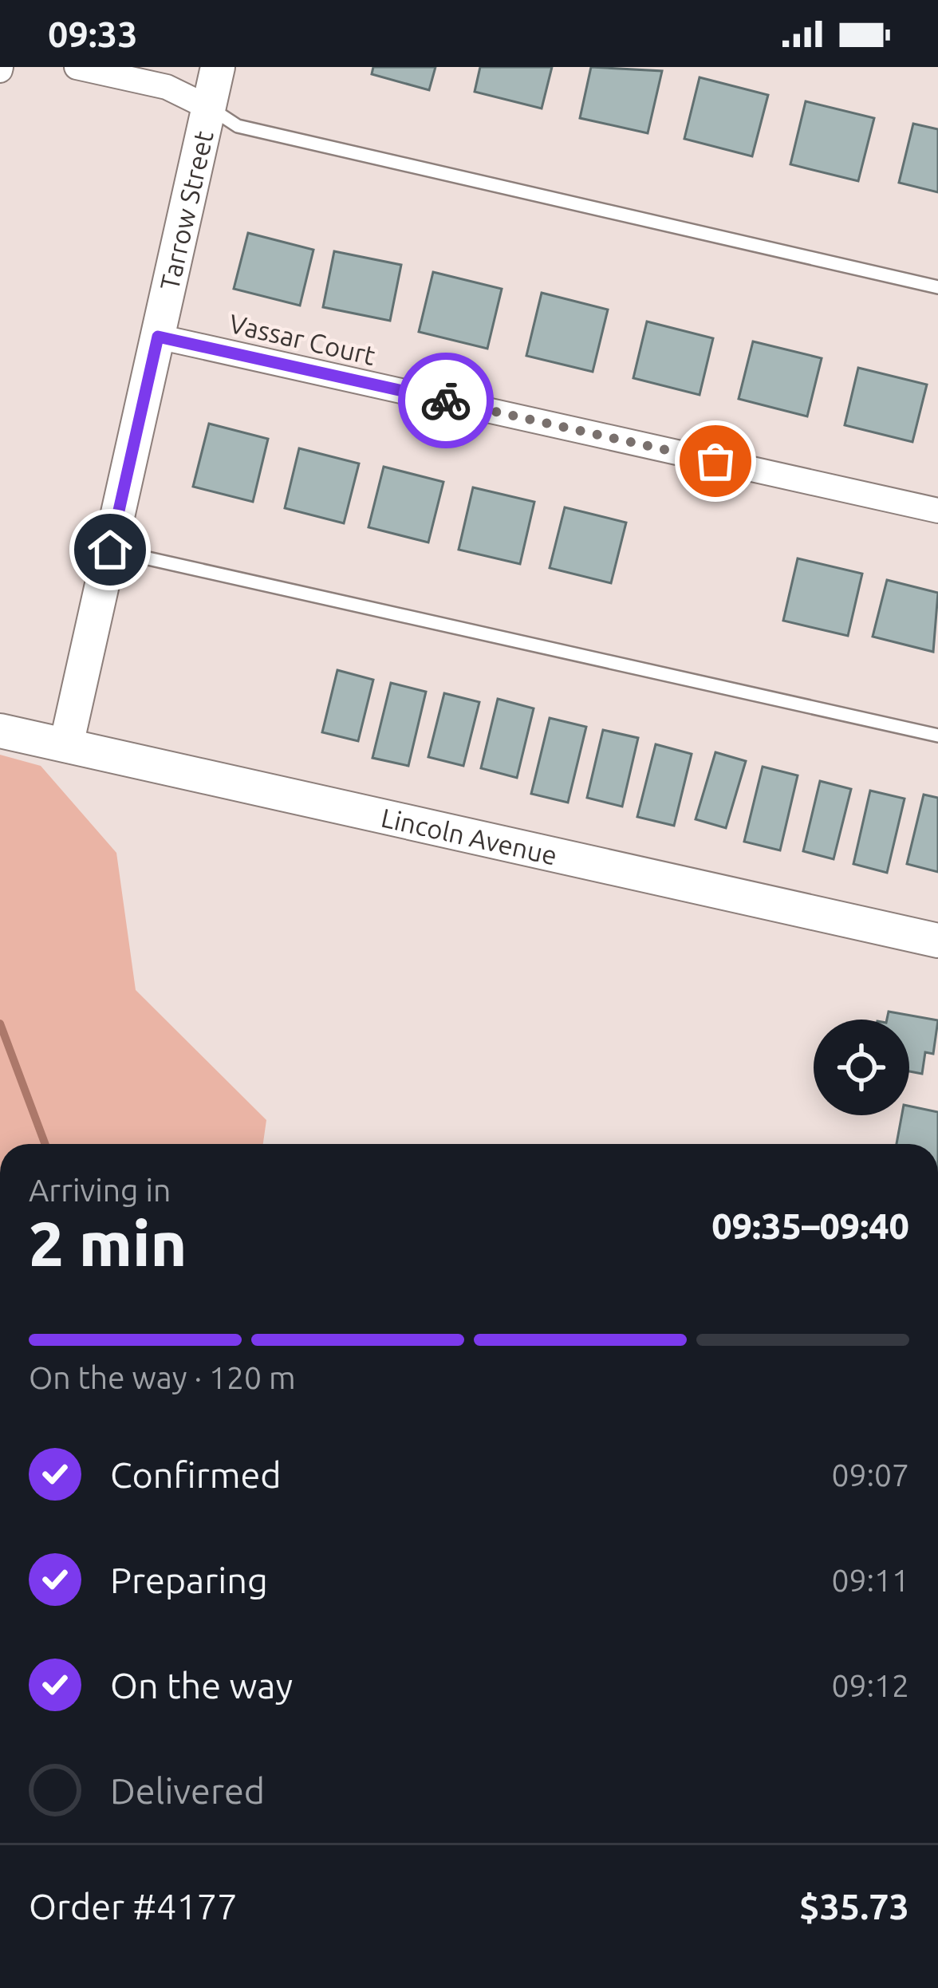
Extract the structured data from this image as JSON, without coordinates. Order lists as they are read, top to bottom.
{
  "streets": {
    "street": ["Tarrow Street", "Vassar Court", "Lincoln Avenue"]
  },
  "crossings": [
    ["Tarrow Street", "Vassar Court"],
    ["Tarrow Street", "Lincoln Avenue"]
  ],
  "page": {
    "status": "09:33",
    "heading": ["2 min", "Arriving in", "09:35–09:40"],
    "panel": ["Order #4177", "$35.73"],
    "bar": "On the way · 120 m",
    "list": [
      ["Confirmed", "09:07"],
      ["Preparing", "09:11"],
      ["On the way", "09:12"],
      "Delivered"
    ]
  }
}
